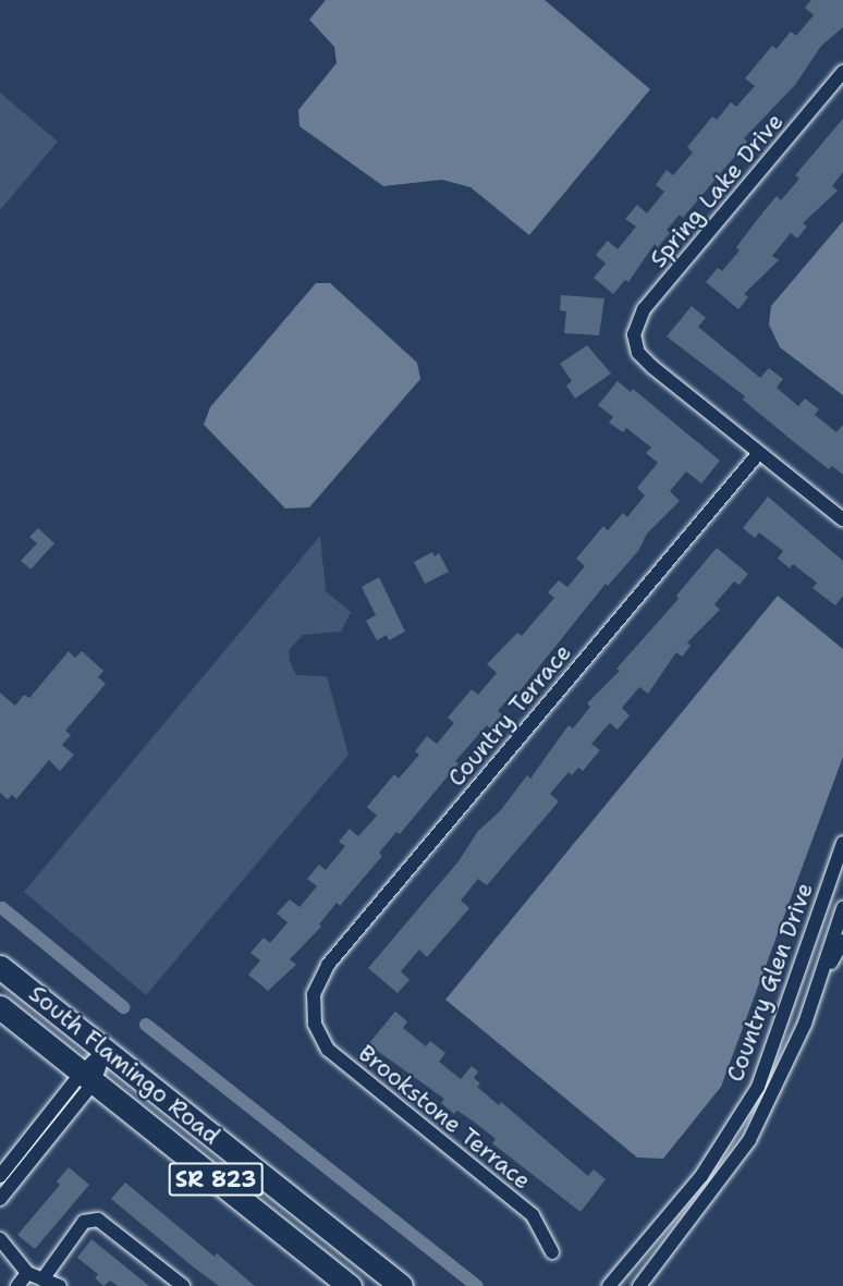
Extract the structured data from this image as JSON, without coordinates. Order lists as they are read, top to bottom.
{
  "streets": {
    "highway": ["South Flamingo Road", "SR 823"],
    "street": [
      "Spring Lake Drive",
      "Country Terrace",
      "Country Glen Drive",
      "Brookstone Terrace"
    ]
  },
  "crossings": [
    ["Spring Lake Drive", "Country Terrace"],
    ["Country Terrace", "Brookstone Terrace"]
  ]
}
